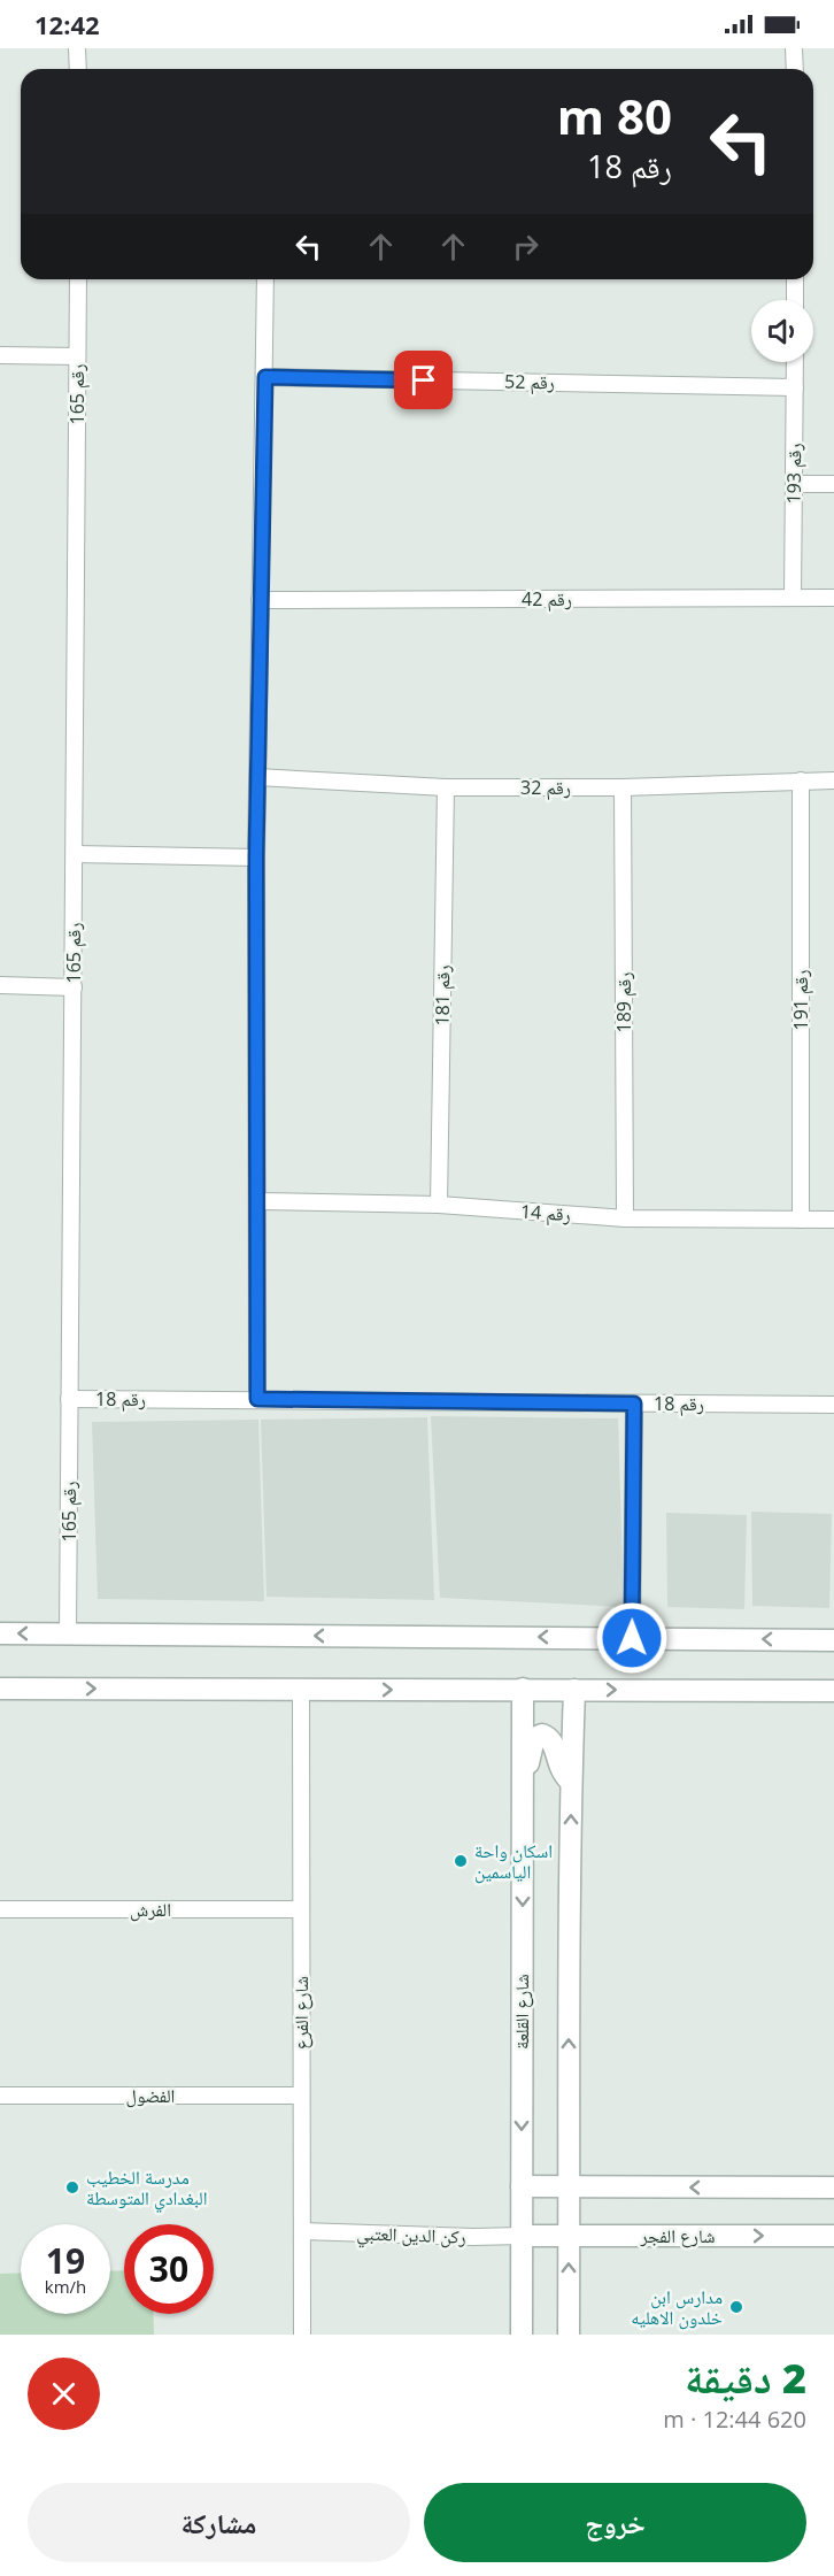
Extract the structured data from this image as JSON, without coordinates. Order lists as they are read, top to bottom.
{
  "streets": {
    "street": [
      "رقم 52",
      "رقم 165",
      "رقم 193",
      "رقم 42",
      "رقم 32",
      "رقم 181",
      "رقم 191",
      "رقم 189",
      "رقم 14",
      "رقم 18",
      "الفرش",
      "شارع القلعة",
      "شارع الفرع",
      "الفضول",
      "ركن الدين العتبي",
      "شارع الفجر"
    ]
  },
  "crossings": [
    ["رقم 52", "رقم 193"],
    ["رقم 165", "رقم 18"],
    ["رقم 193", "رقم 42"],
    ["رقم 32", "رقم 181"],
    ["رقم 32", "رقم 191"],
    ["رقم 32", "رقم 189"],
    ["رقم 181", "رقم 14"],
    ["رقم 191", "رقم 14"],
    ["رقم 189", "رقم 14"],
    ["الفرش", "شارع الفرع"],
    ["شارع القلعة", "ركن الدين العتبي"],
    ["شارع القلعة", "شارع الفجر"],
    ["شارع الفرع", "الفضول"],
    ["شارع الفرع", "ركن الدين العتبي"],
    ["ركن الدين العتبي", "شارع الفجر"]
  ],
  "places": ["اسكان واحة الياسمين", "مدرسة الخطيب البغدادي المتوسطة", "مدارس ابن خلدون الاهليه"],
  "page": {
    "status": "12:42",
    "turn": ["80 m", "رقم 18"],
    "speed": "19 km/h",
    "limit": "30",
    "heading": ["2 دقيقة", "620 m · 12:44"],
    "buttons": ["خروج", "مشاركة"]
  }
}
